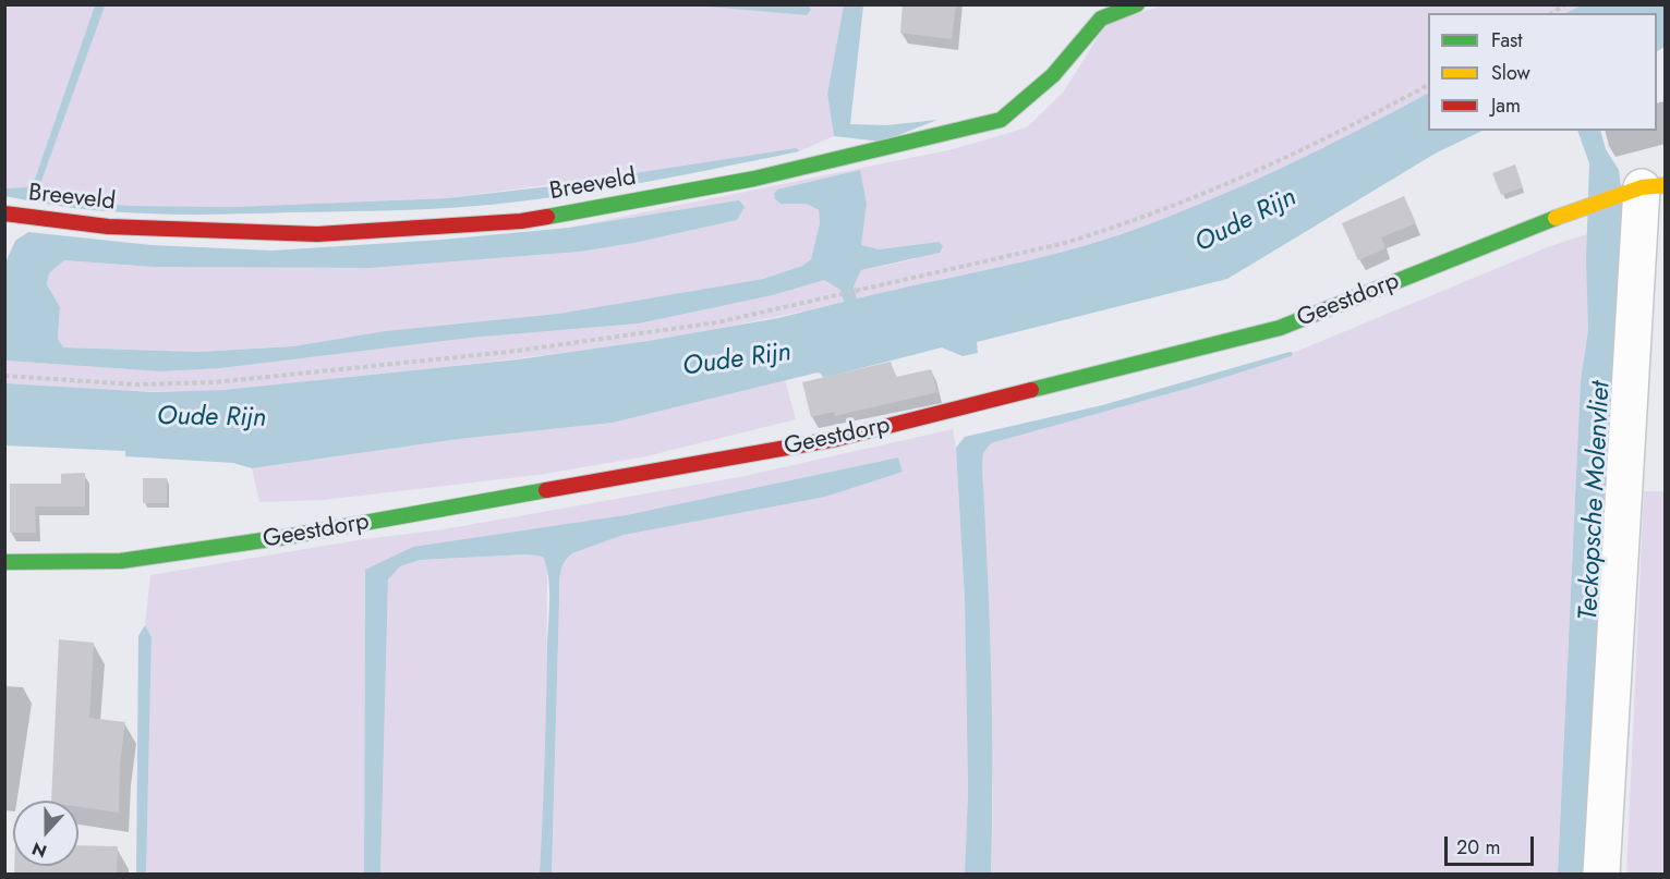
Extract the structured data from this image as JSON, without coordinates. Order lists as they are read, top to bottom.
{
  "streets": {
    "main road": ["Breeveld", "Geestdorp"]
  },
  "water": ["Oude Rijn", "Teckopsche Molenvliet"],
  "legend": ["Fast", "Slow", "Jam"],
  "scale_bar": "20 m",
  "north": "bottom"
}
